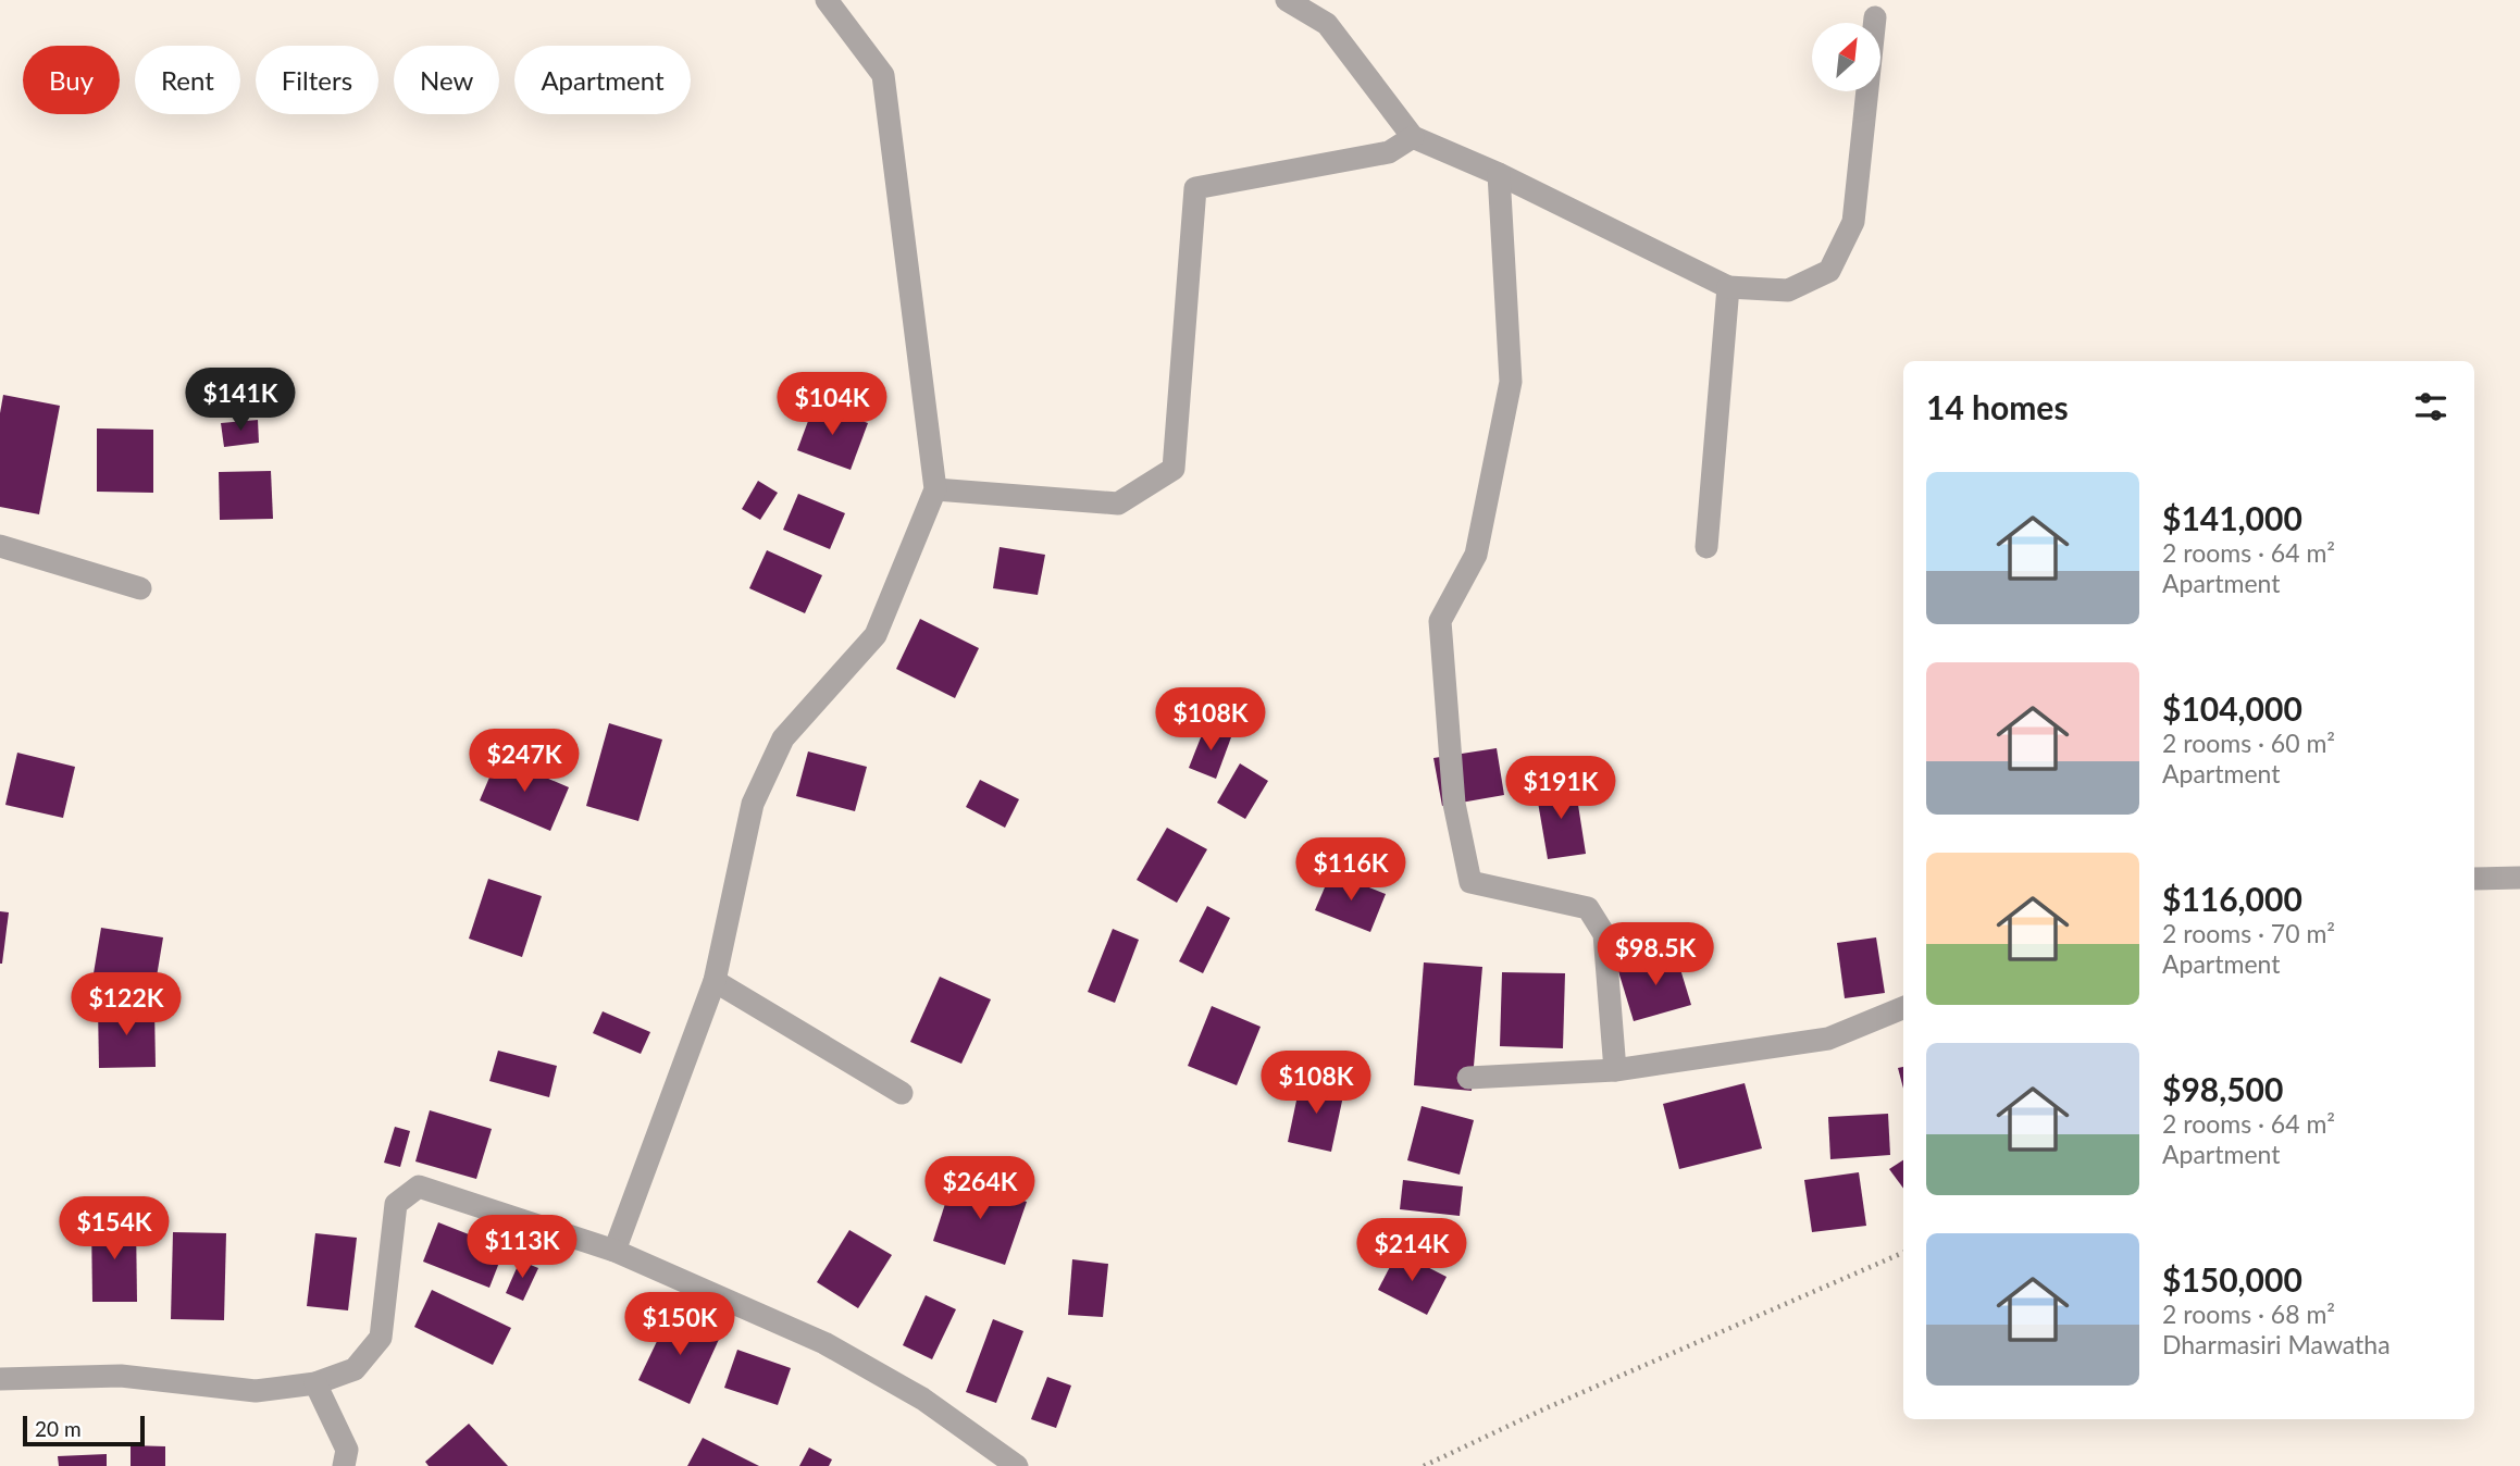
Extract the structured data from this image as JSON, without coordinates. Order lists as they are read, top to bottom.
{
  "scale_bar": "20 m",
  "north": "top right",
  "page": {
    "chip": [
      "Buy",
      "Rent",
      "Filters",
      "New",
      "Apartment"
    ],
    "heading": "14 homes",
    "price": [
      "$141K",
      "$104K",
      "$108K",
      "$247K",
      "$191K",
      "$116K",
      "$98.5K",
      "$122K",
      "$108K",
      "$264K",
      "$154K",
      "$113K",
      "$214K",
      "$150K"
    ],
    "list": [
      {
        "name": "$141,000",
        "note": "2 rooms · 64 m² · Apartment"
      },
      {
        "name": "$104,000",
        "note": "2 rooms · 60 m² · Apartment"
      },
      {
        "name": "$116,000",
        "note": "2 rooms · 70 m² · Apartment"
      },
      {
        "name": "$98,500",
        "note": "2 rooms · 64 m² · Apartment"
      },
      {
        "name": "$150,000",
        "note": "2 rooms · 68 m² · Dharmasiri Mawatha"
      }
    ],
    "scale": "20 m"
  }
}
